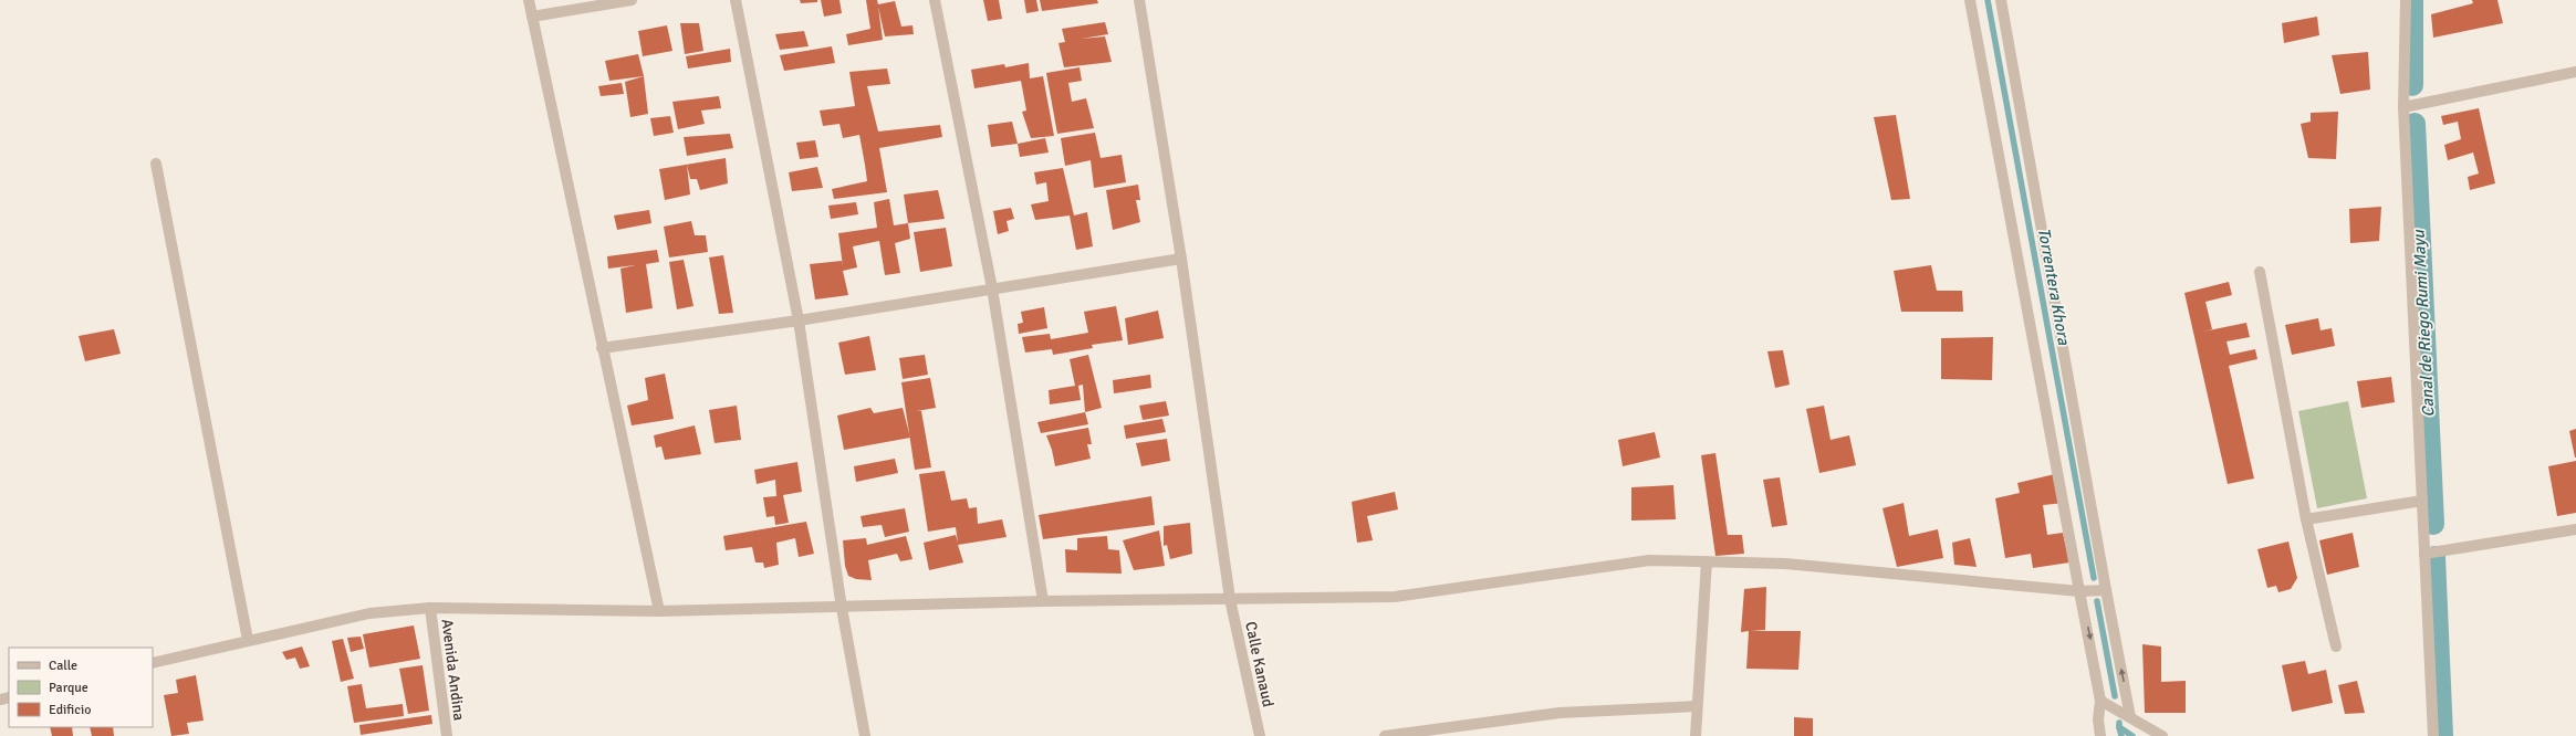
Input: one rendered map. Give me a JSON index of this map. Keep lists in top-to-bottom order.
{
  "streets": {
    "street": ["Calle Kanaud", "Avenida Andina"]
  },
  "water": ["Torrentera Khora", "Canal de Riego Rumi Mayu"],
  "legend": ["Calle", "Parque", "Edificio"]
}
